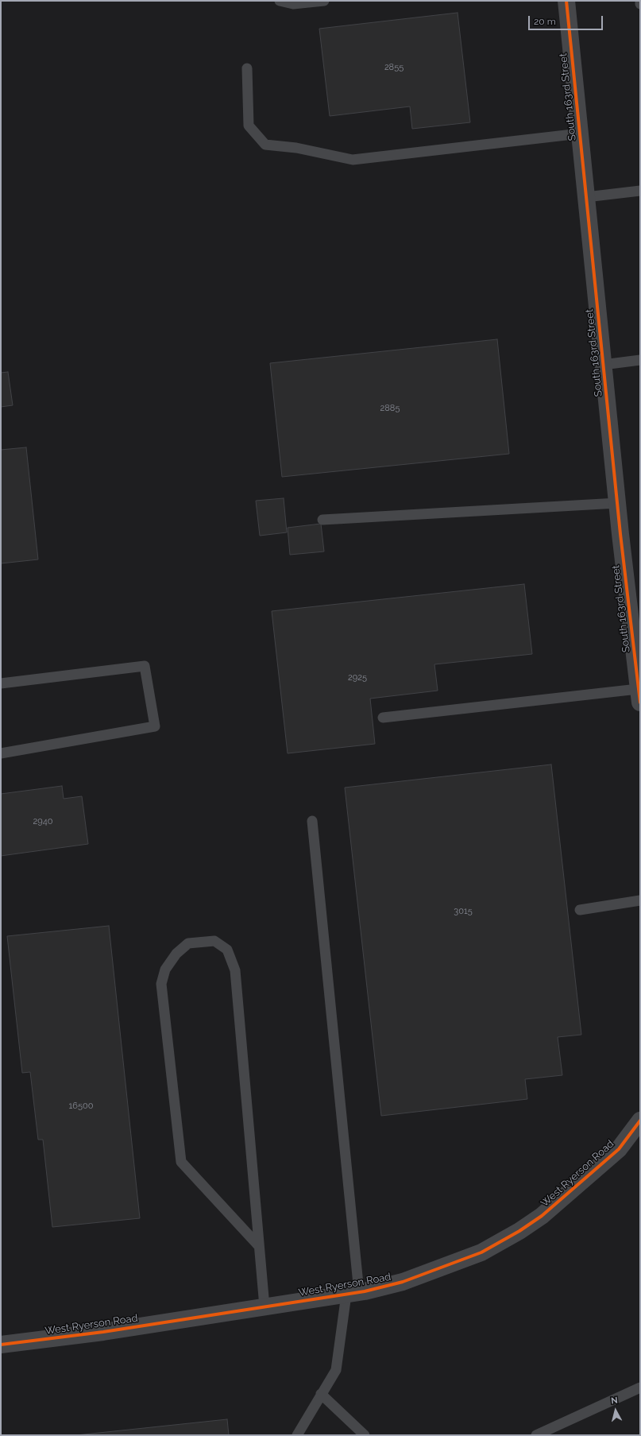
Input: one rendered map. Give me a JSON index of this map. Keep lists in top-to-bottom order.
{
  "streets": {
    "street": ["South 163rd Street", "West Ryerson Road"]
  },
  "house_numbers": [
    "2855",
    "2885",
    "2925",
    "2940",
    "3015",
    "16500"
  ],
  "scale_bar": "20 m",
  "north": "top"
}
